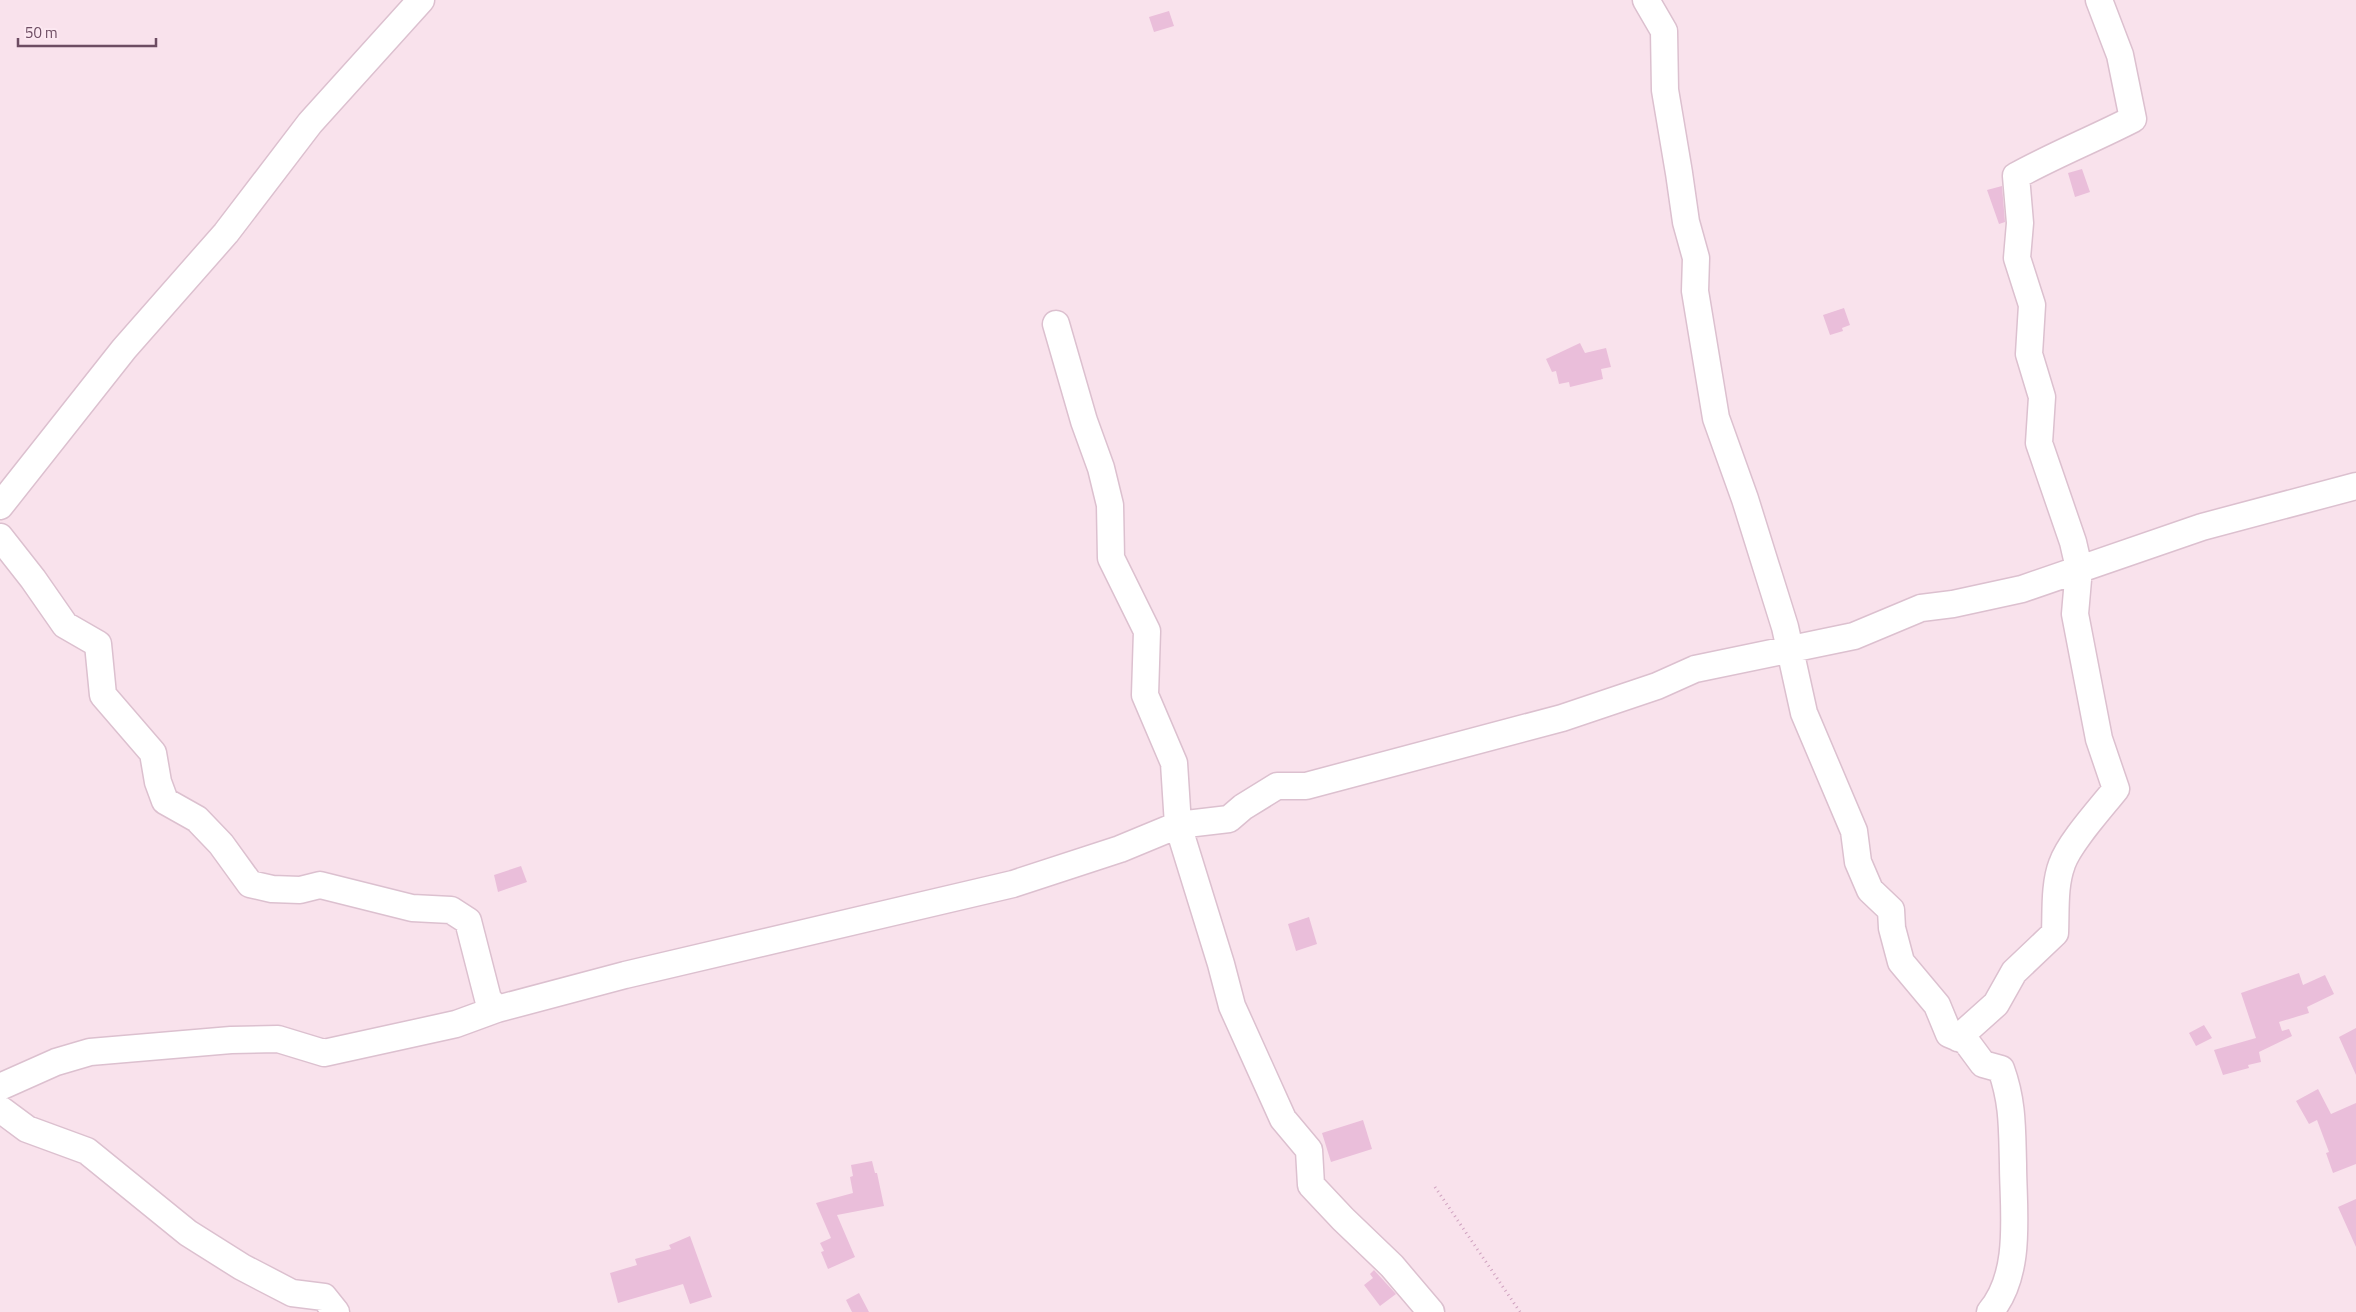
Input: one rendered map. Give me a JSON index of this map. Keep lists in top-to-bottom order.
{
  "scale_bar": "50 m"
}
